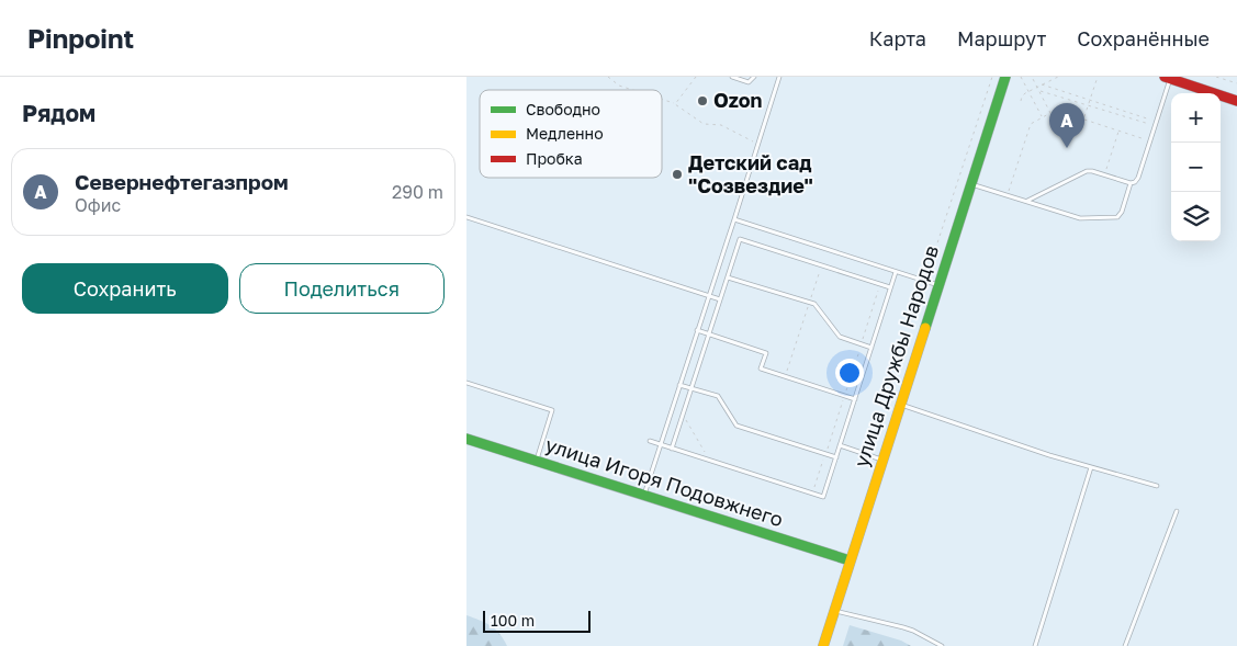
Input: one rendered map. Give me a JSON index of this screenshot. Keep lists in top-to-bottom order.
{
  "streets": {
    "street": ["улица Дружбы Народов", "улица Игоря Подовжнего"]
  },
  "crossings": [
    ["улица Дружбы Народов", "улица Игоря Подовжнего"]
  ],
  "places": ["Ozon", "Детский сад \"Созвездие\""],
  "legend": ["Свободно", "Медленно", "Пробка"],
  "scale_bar": "100 m",
  "page": {
    "header": "Pinpoint",
    "nav": ["Карта", "Маршрут", "Сохранённые"],
    "heading": "Рядом",
    "map_buttons": ["+", "−"],
    "pins": "A",
    "list": [
      {
        "mark": "A",
        "name": "Севернефтегазпром",
        "note": "Офис",
        "value": "290 m"
      }
    ],
    "buttons": ["Сохранить", "Поделиться"],
    "scale": "100 m"
  }
}
